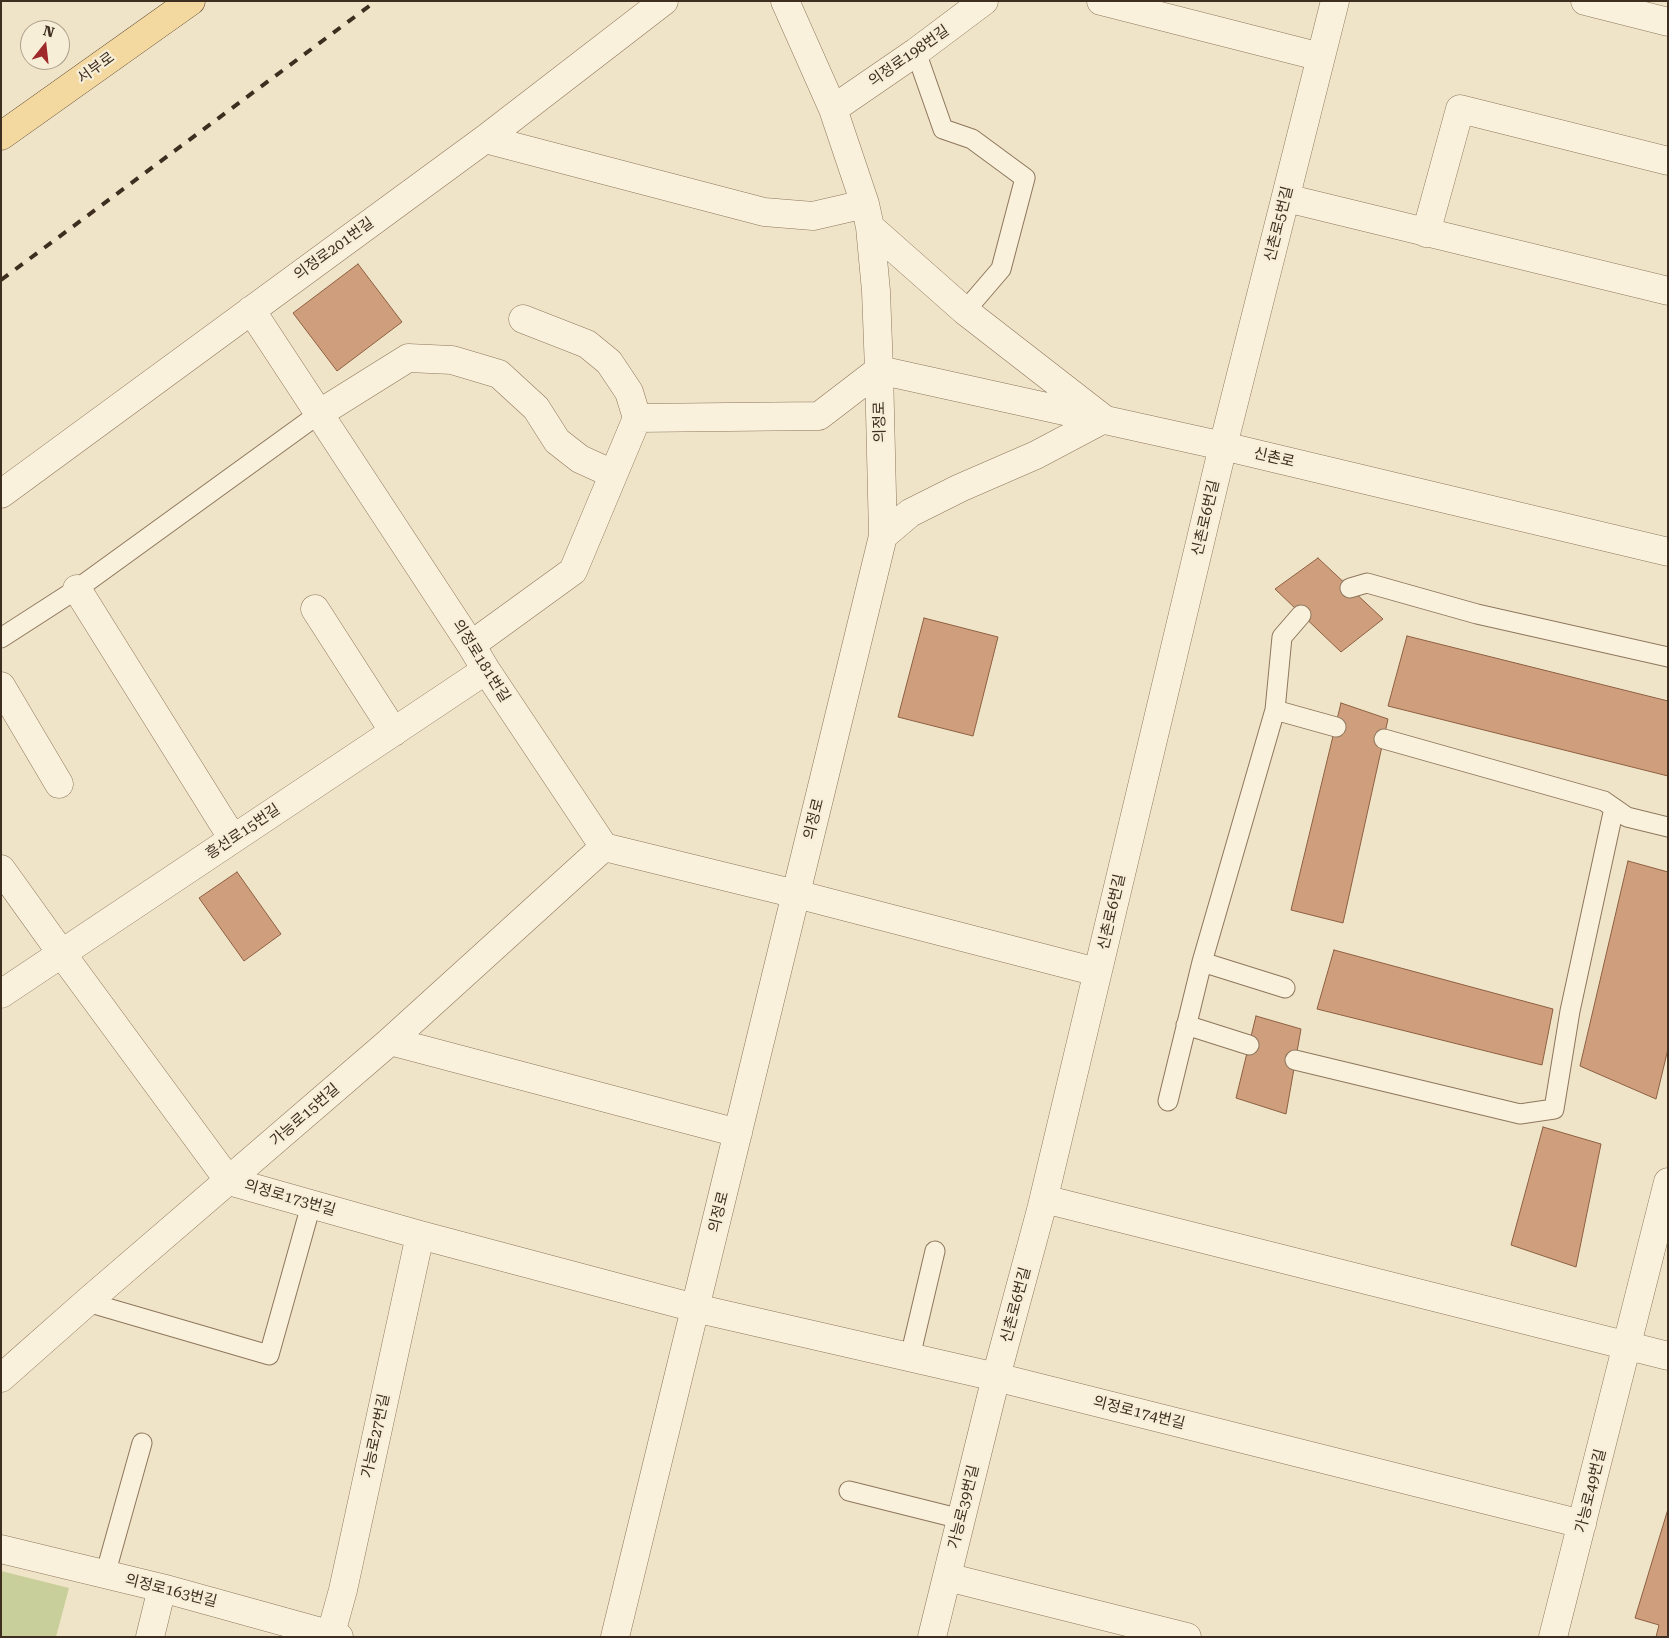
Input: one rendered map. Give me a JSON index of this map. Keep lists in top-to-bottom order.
{
  "streets": {
    "main road": ["서부로"],
    "street": [
      "의정로198번길",
      "신촌로5번길",
      "의정로201번길",
      "의정로",
      "신촌로",
      "신촌로6번길",
      "의정로181번길",
      "흥선로15번길",
      "가능로15번길",
      "의정로173번길",
      "의정로174번길",
      "가능로27번길",
      "가능로49번길",
      "가능로39번길",
      "의정로163번길"
    ]
  },
  "crossings": [
    ["의정로198번길", "의정로"],
    ["신촌로5번길", "신촌로"],
    ["신촌로5번길", "신촌로6번길"],
    ["의정로201번길", "의정로181번길"],
    ["의정로", "신촌로"],
    ["의정로", "의정로173번길"],
    ["의정로", "의정로174번길"],
    ["신촌로", "신촌로6번길"],
    ["신촌로6번길", "의정로174번길"],
    ["신촌로6번길", "가능로39번길"],
    ["의정로181번길", "흥선로15번길"],
    ["의정로181번길", "가능로15번길"],
    ["흥선로15번길", "의정로173번길"],
    ["가능로15번길", "의정로173번길"],
    ["의정로173번길", "의정로174번길"],
    ["의정로173번길", "가능로27번길"],
    ["의정로174번길", "가능로49번길"],
    ["의정로174번길", "가능로39번길"],
    ["가능로27번길", "의정로163번길"]
  ],
  "north": "top"
}
